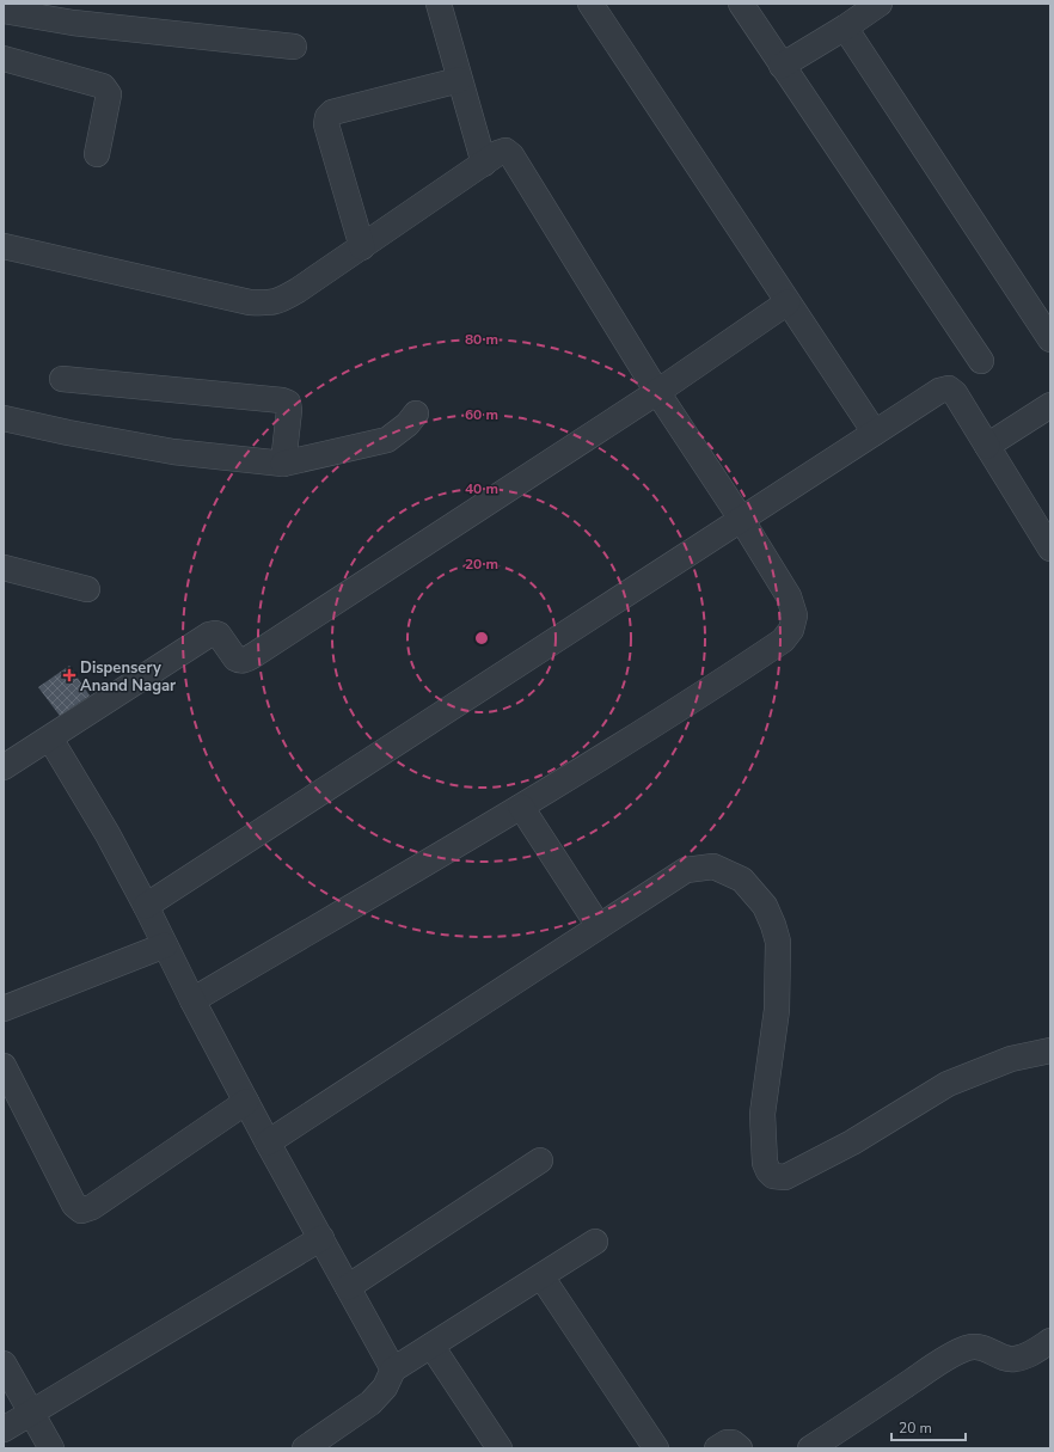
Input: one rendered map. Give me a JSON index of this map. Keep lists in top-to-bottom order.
{
  "places": {
    "health": ["Dispensery Anand Nagar"]
  },
  "scale_bar": "20 m",
  "rings": [
    "80 m",
    "60 m",
    "40 m",
    "20 m"
  ]
}
